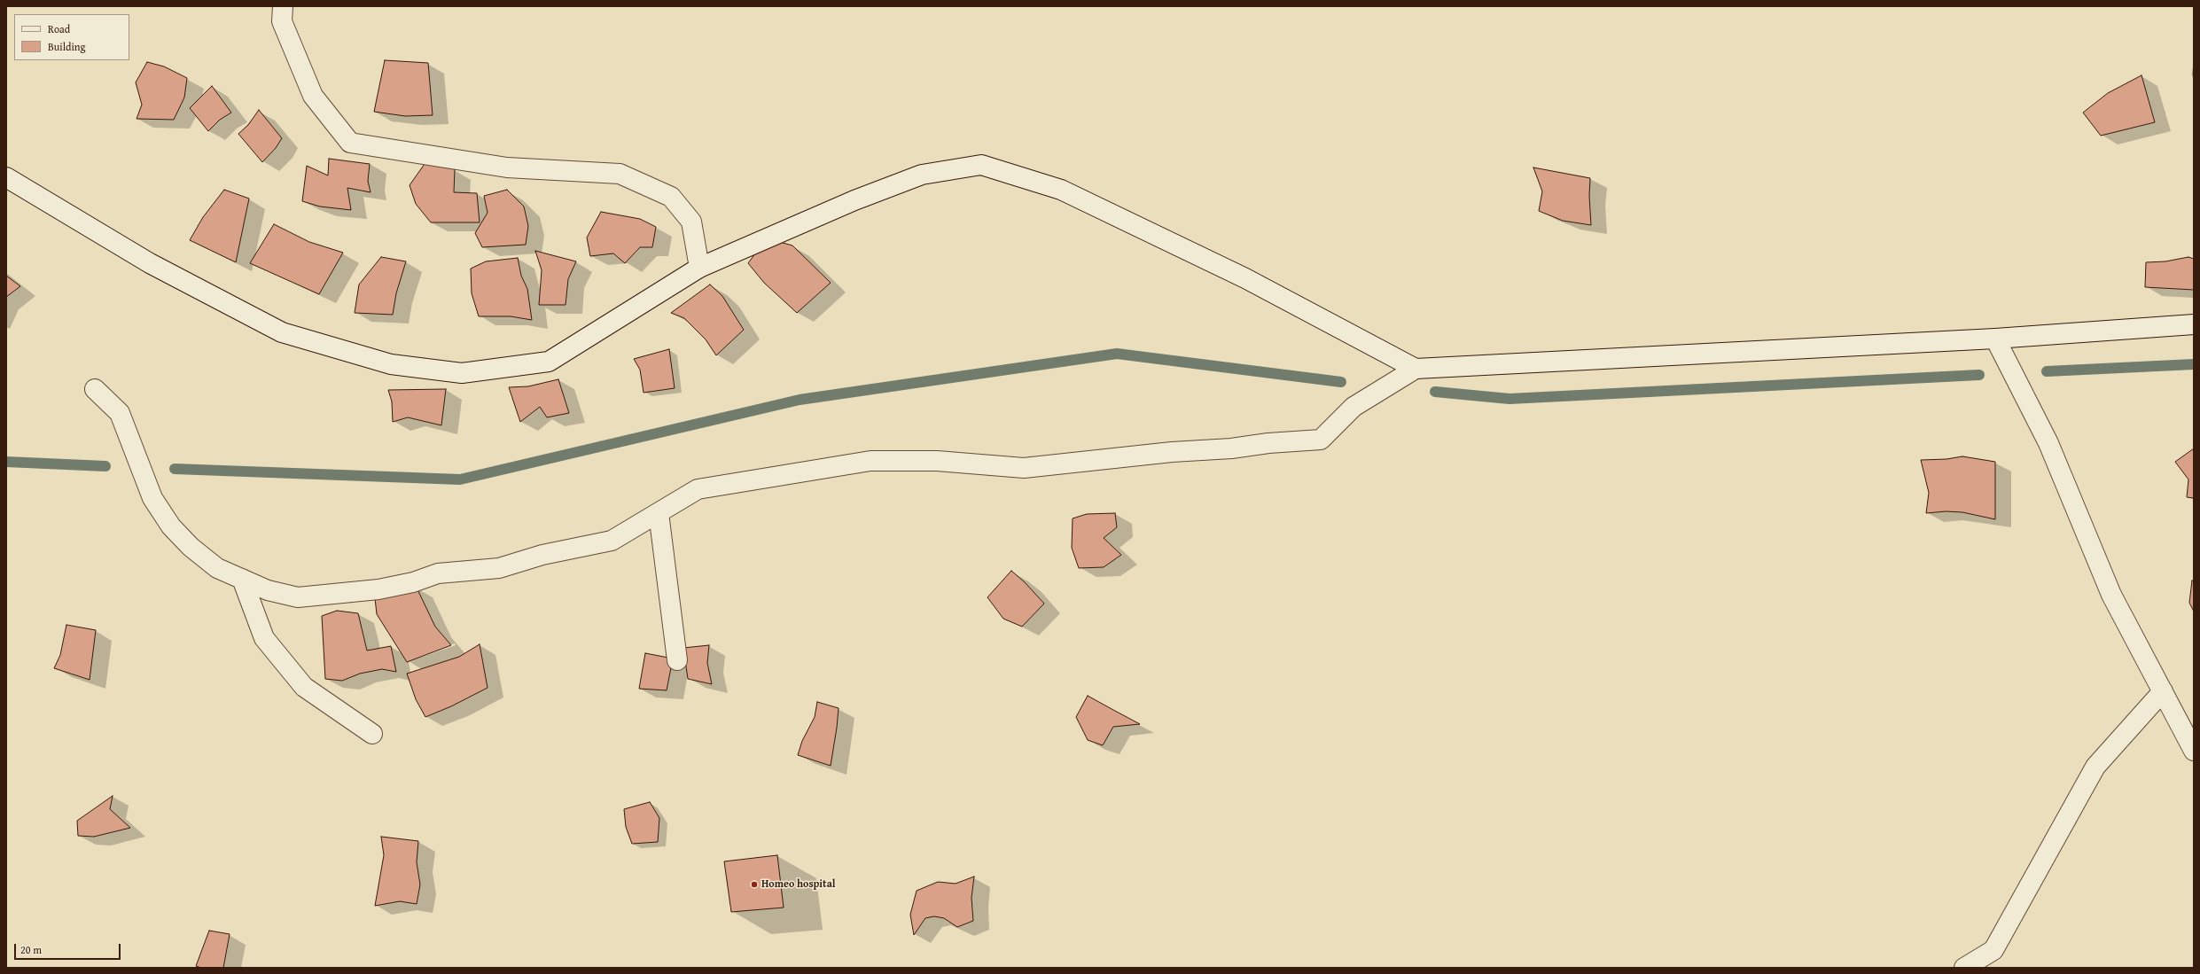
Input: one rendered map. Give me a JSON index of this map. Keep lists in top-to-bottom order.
{
  "places": ["Homeo hospital"],
  "legend": ["Road", "Building"],
  "scale_bar": "20 m"
}
